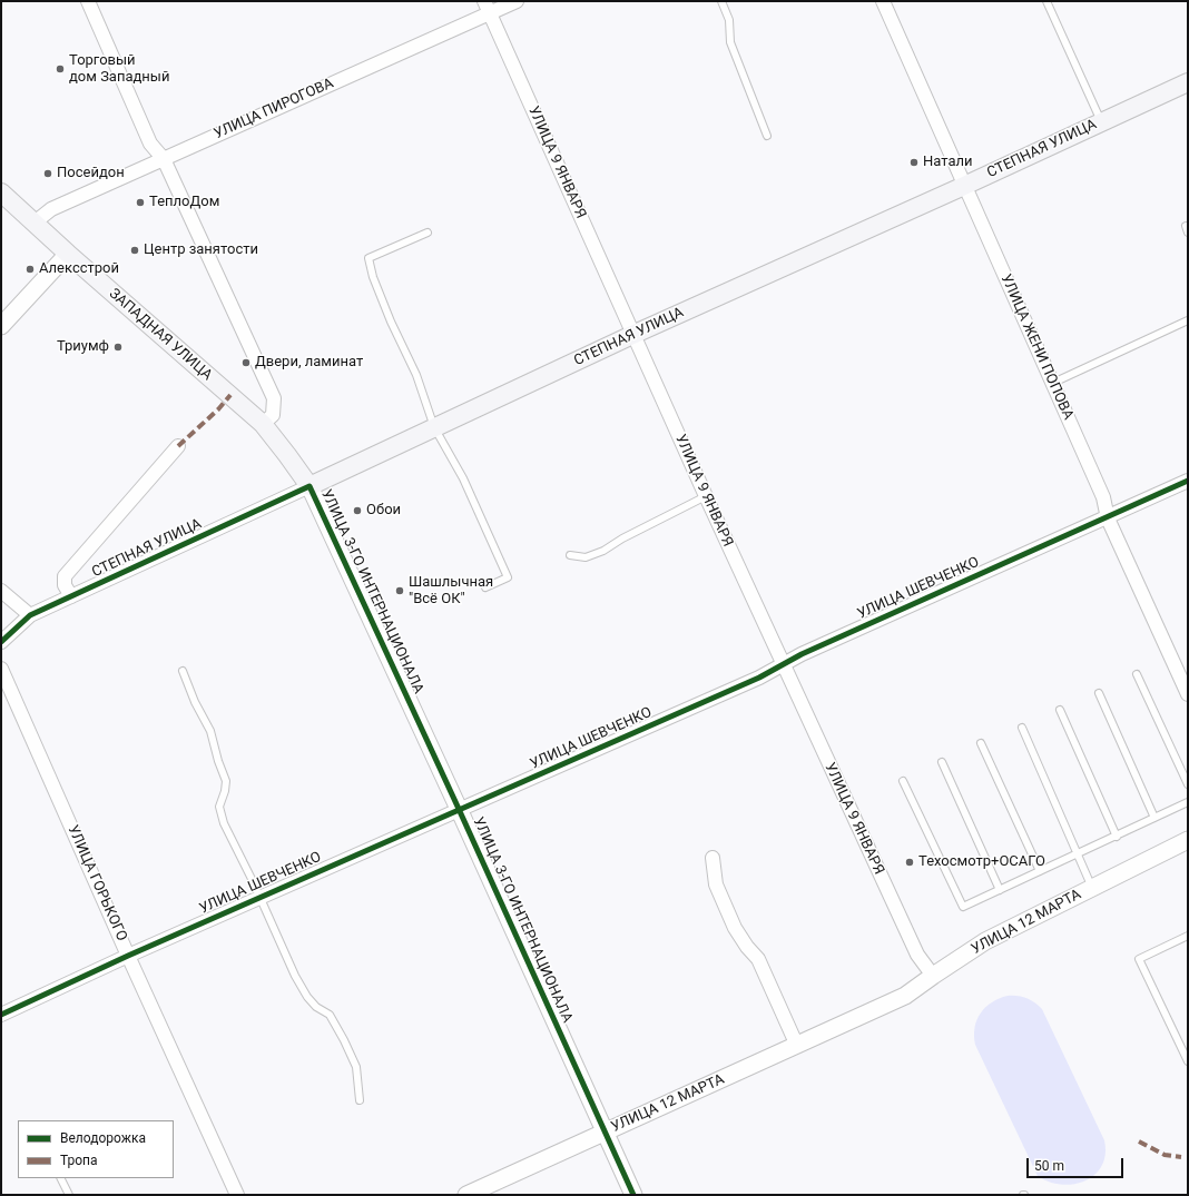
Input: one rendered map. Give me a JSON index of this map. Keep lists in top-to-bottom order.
{
  "streets": {
    "main road": ["СТЕПНАЯ УЛИЦА", "ЗАПАДНАЯ УЛИЦА"],
    "street": [
      "УЛИЦА ПИРОГОВА",
      "УЛИЦА 9 ЯНВАРЯ",
      "УЛИЦА ЖЕНИ ПОПОВА",
      "УЛИЦА ШЕВЧЕНКО",
      "УЛИЦА 3-ГО ИНТЕРНАЦИОНАЛА",
      "УЛИЦА ГОРЬКОГО",
      "УЛИЦА 12 МАРТА"
    ]
  },
  "crossings": [
    ["УЛИЦА ПИРОГОВА", "УЛИЦА 9 ЯНВАРЯ"],
    ["УЛИЦА ПИРОГОВА", "ЗАПАДНАЯ УЛИЦА"],
    ["СТЕПНАЯ УЛИЦА", "УЛИЦА 9 ЯНВАРЯ"],
    ["СТЕПНАЯ УЛИЦА", "ЗАПАДНАЯ УЛИЦА"],
    ["СТЕПНАЯ УЛИЦА", "УЛИЦА ЖЕНИ ПОПОВА"],
    ["СТЕПНАЯ УЛИЦА", "УЛИЦА 3-ГО ИНТЕРНАЦИОНАЛА"],
    ["УЛИЦА 9 ЯНВАРЯ", "УЛИЦА ШЕВЧЕНКО"],
    ["УЛИЦА 9 ЯНВАРЯ", "УЛИЦА 12 МАРТА"],
    ["ЗАПАДНАЯ УЛИЦА", "УЛИЦА 3-ГО ИНТЕРНАЦИОНАЛА"],
    ["УЛИЦА ЖЕНИ ПОПОВА", "УЛИЦА ШЕВЧЕНКО"],
    ["УЛИЦА ШЕВЧЕНКО", "УЛИЦА 3-ГО ИНТЕРНАЦИОНАЛА"],
    ["УЛИЦА ШЕВЧЕНКО", "УЛИЦА ГОРЬКОГО"],
    ["УЛИЦА 3-ГО ИНТЕРНАЦИОНАЛА", "УЛИЦА 12 МАРТА"]
  ],
  "places": [
    "Торговый дом Западный",
    "Натали",
    "Посейдон",
    "ТеплоДом",
    "Центр занятости",
    "Алексстрой",
    "Триумф",
    "Двери, ламинат",
    "Обои",
    "Шашлычная \"Всё ОК\"",
    "Техосмотр+ОСАГО"
  ],
  "legend": ["Велодорожка", "Тропа"],
  "scale_bar": "50 m"
}
